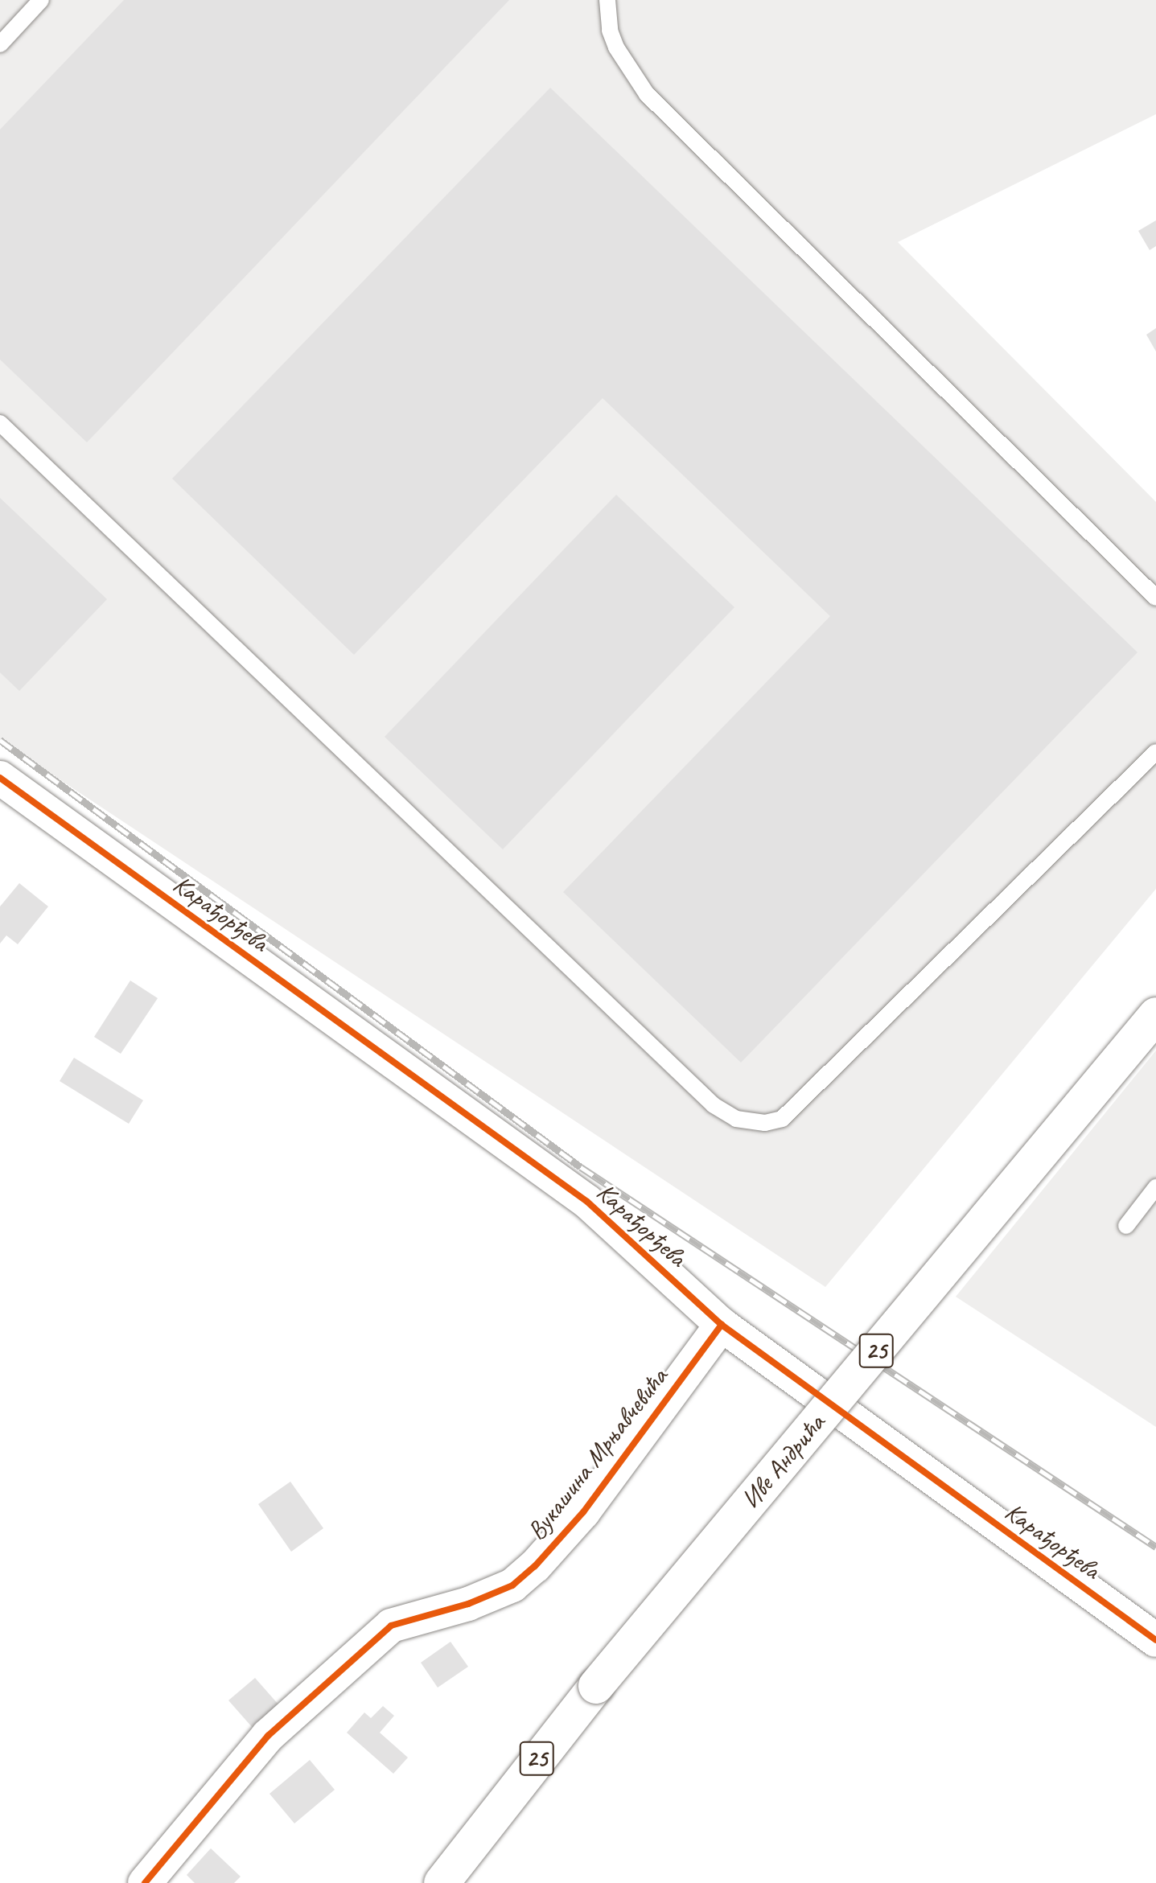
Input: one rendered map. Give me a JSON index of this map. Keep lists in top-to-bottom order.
{
  "streets": {
    "main road": ["25", "Иве Андрића"],
    "street": ["Карађорђева", "Вукашина Мрњавчевића"]
  },
  "crossings": [
    ["Карађорђева", "Вукашина Мрњавчевића"]
  ]
}
